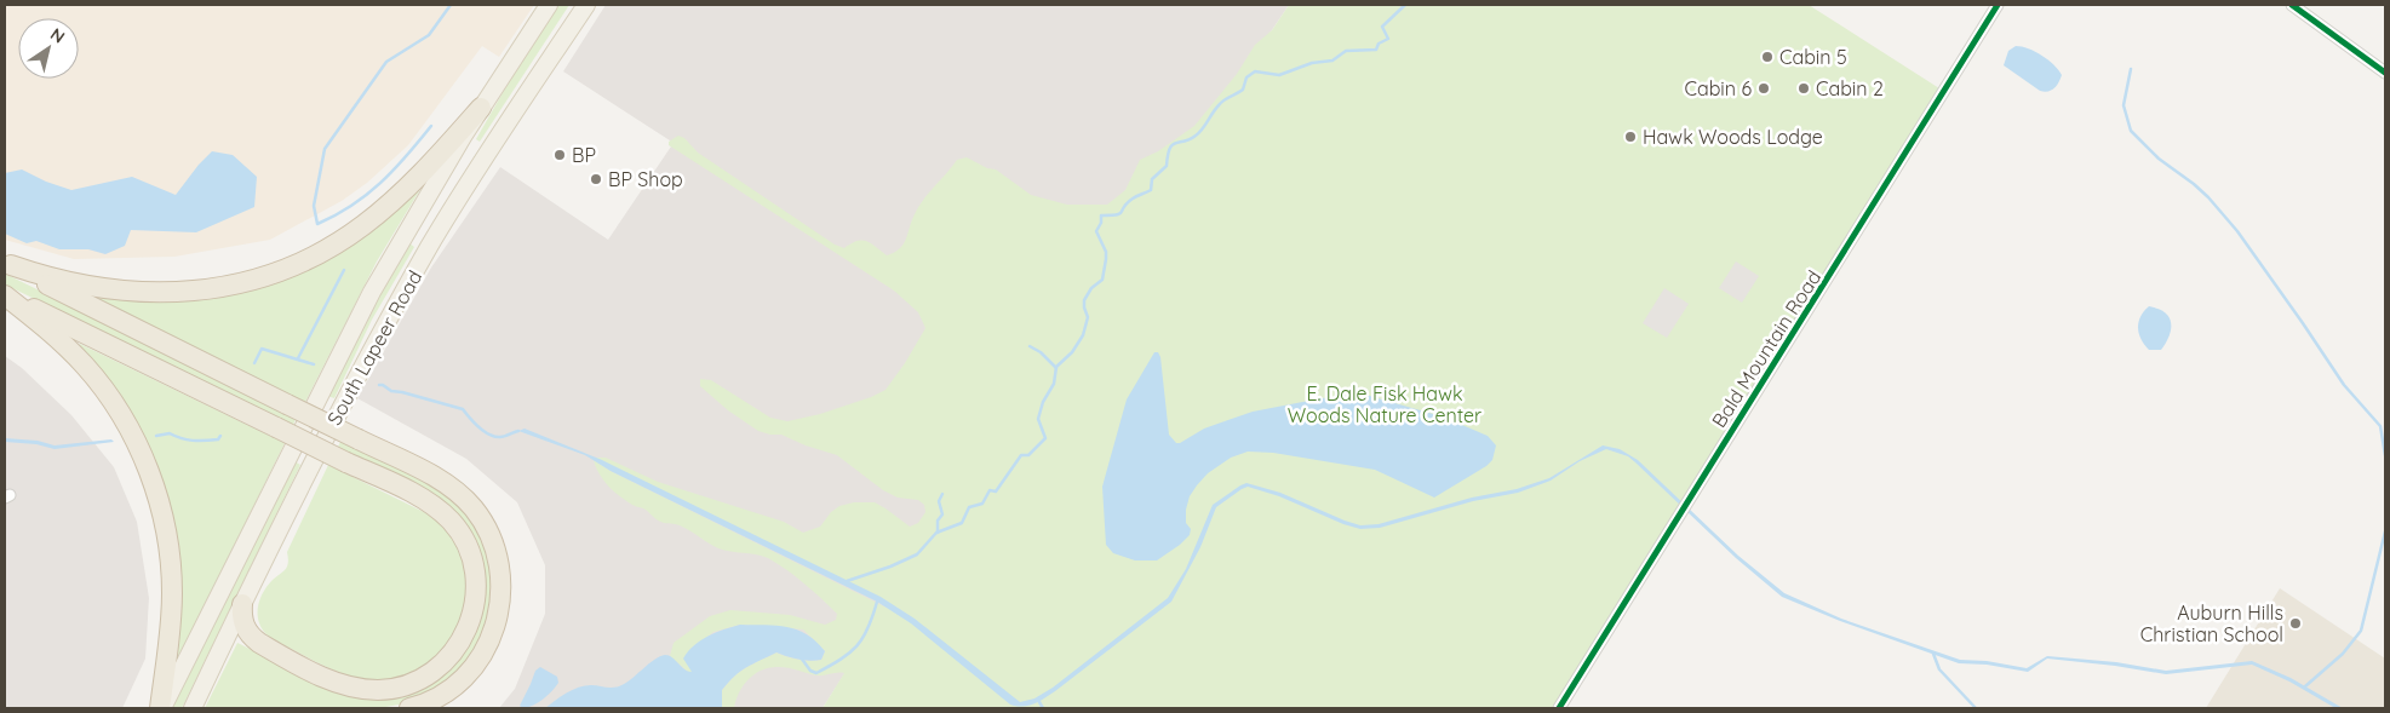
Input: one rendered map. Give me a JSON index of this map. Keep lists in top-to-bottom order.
{
  "streets": {
    "main road": ["South Lapeer Road"],
    "street": ["Bald Mountain Road"]
  },
  "parks": ["E. Dale Fisk Hawk Woods Nature Center"],
  "places": [
    "Cabin 5",
    "Cabin 6",
    "Cabin 2",
    "Hawk Woods Lodge",
    "BP",
    "BP Shop",
    "Auburn Hills Christian School"
  ],
  "north": "top right"
}
